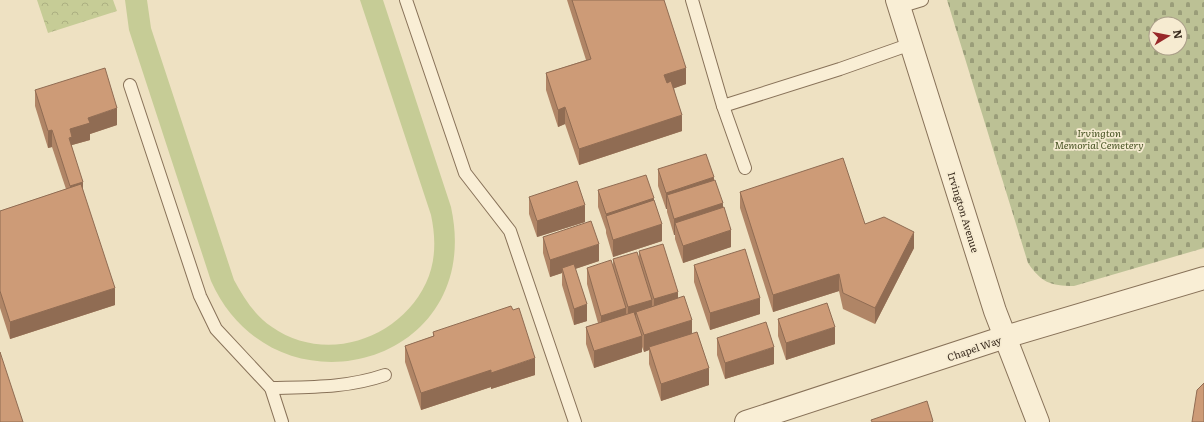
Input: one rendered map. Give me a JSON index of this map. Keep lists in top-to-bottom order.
{
  "streets": {
    "street": ["Irvington Avenue", "Chapel Way"]
  },
  "crossings": [
    ["Irvington Avenue", "Chapel Way"]
  ],
  "parks": ["Irvington Memorial Cemetery"],
  "north": "right"
}
